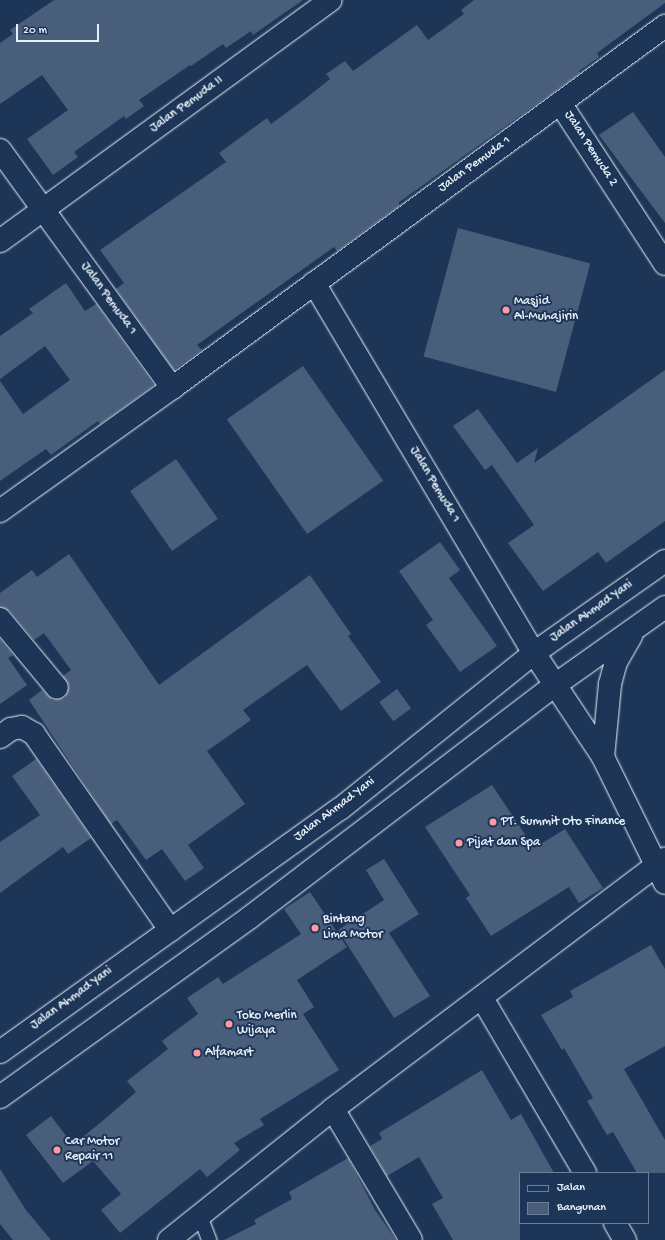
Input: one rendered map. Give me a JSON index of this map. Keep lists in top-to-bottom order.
{
  "streets": {
    "street": [
      "Jalan Pemuda II",
      "Jalan Pemuda 2",
      "Jalan Pemuda 1",
      "Jalan Ahmad Yani"
    ]
  },
  "crossings": [
    ["Jalan Pemuda II", "Jalan Pemuda 1"],
    ["Jalan Pemuda 2", "Jalan Pemuda 1"],
    ["Jalan Pemuda 1", "Jalan Ahmad Yani"]
  ],
  "places": [
    "Masjid Al-Muhajirin",
    "PT. Summit Oto Finance",
    "Pijat dan Spa",
    "Bintang Lima Motor",
    "Toko Merlin Wijaya",
    "Alfamart",
    "Car Motor Repair 11"
  ],
  "legend": ["Jalan", "Bangunan"],
  "scale_bar": "20 m"
}
